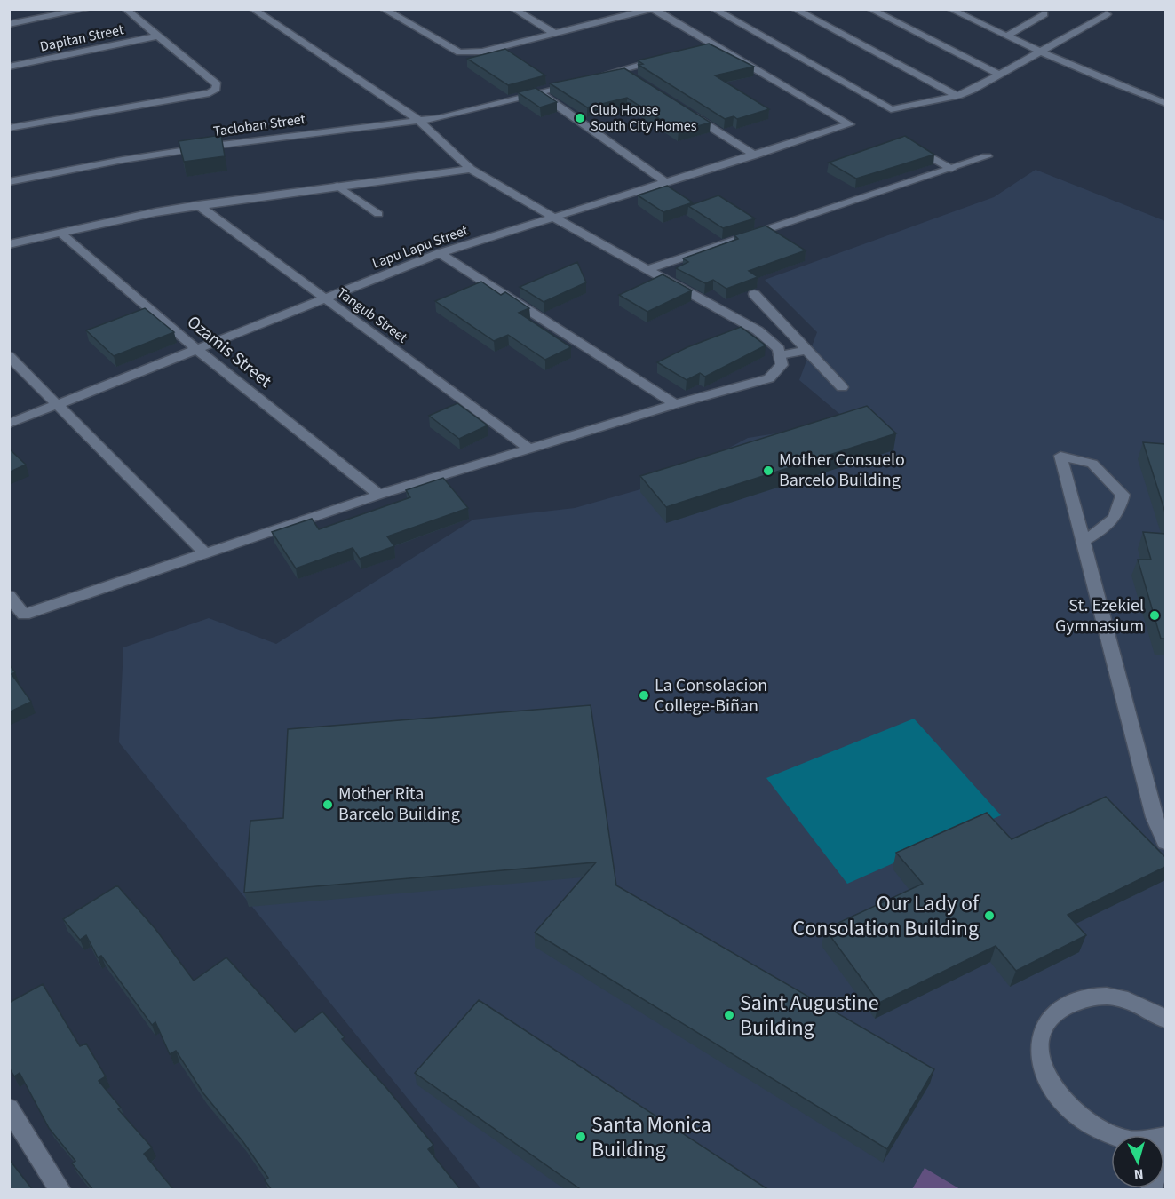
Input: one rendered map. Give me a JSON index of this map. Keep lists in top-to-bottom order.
{
  "streets": {
    "street": [
      "Dapitan Street",
      "Tacloban Street",
      "Lapu Lapu Street",
      "Tangub Street",
      "Ozamis Street"
    ]
  },
  "crossings": [
    ["Lapu Lapu Street", "Tangub Street"],
    ["Lapu Lapu Street", "Ozamis Street"]
  ],
  "places": [
    "Club House South City Homes",
    "Mother Consuelo Barcelo Building",
    "St. Ezekiel Gymnasium",
    "La Consolacion College-Biñan",
    "Mother Rita Barcelo Building",
    "Our Lady of Consolation Building",
    "Saint Augustine Building",
    "Santa Monica Building"
  ],
  "north": "bottom"
}
